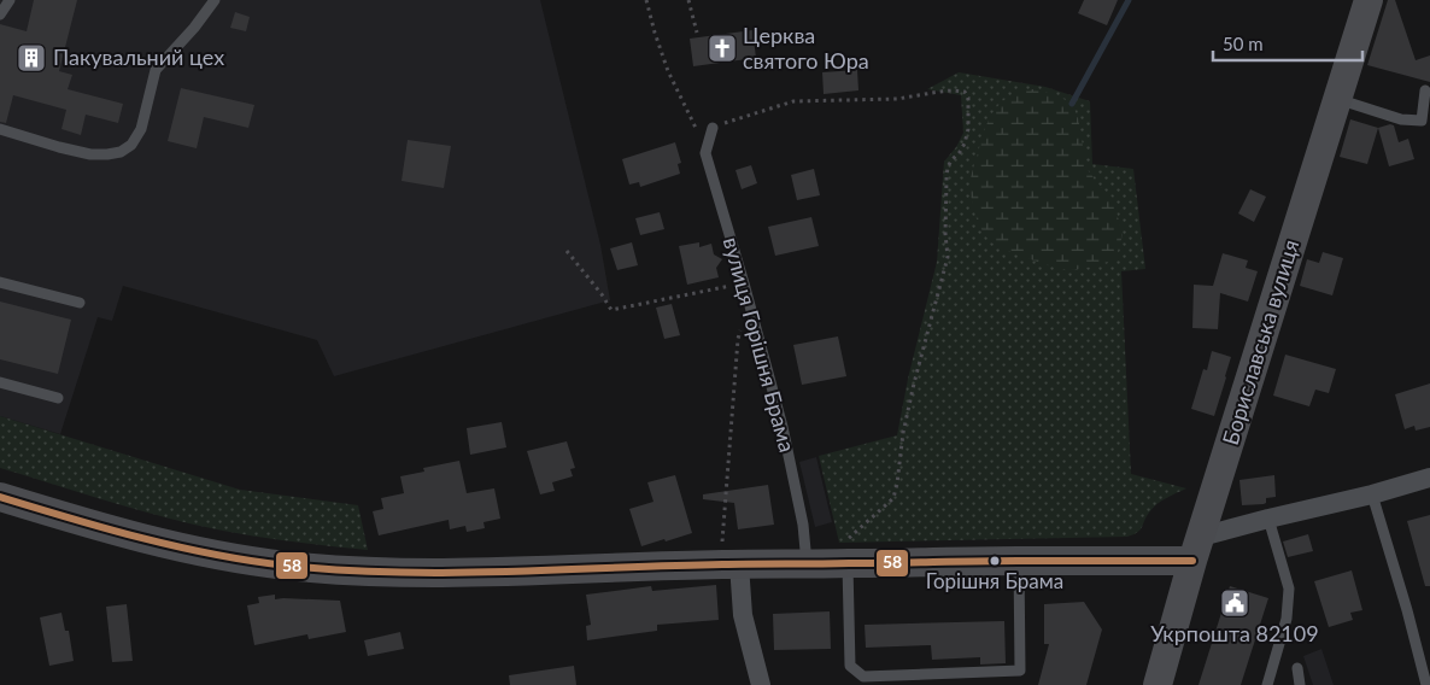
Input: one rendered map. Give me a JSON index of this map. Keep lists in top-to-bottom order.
{
  "streets": {
    "street": ["Бориславська вулиця"],
    "lane": ["вулиця Горішня Брама"]
  },
  "places": {
    "church": ["Церква святого Юра"],
    "building": ["Пакувальний цех"],
    "other": ["Горішня Брама"],
    "public building": ["Укрпошта 82109"]
  },
  "lines": ["transit line 58"],
  "scale_bar": "50 m"
}
